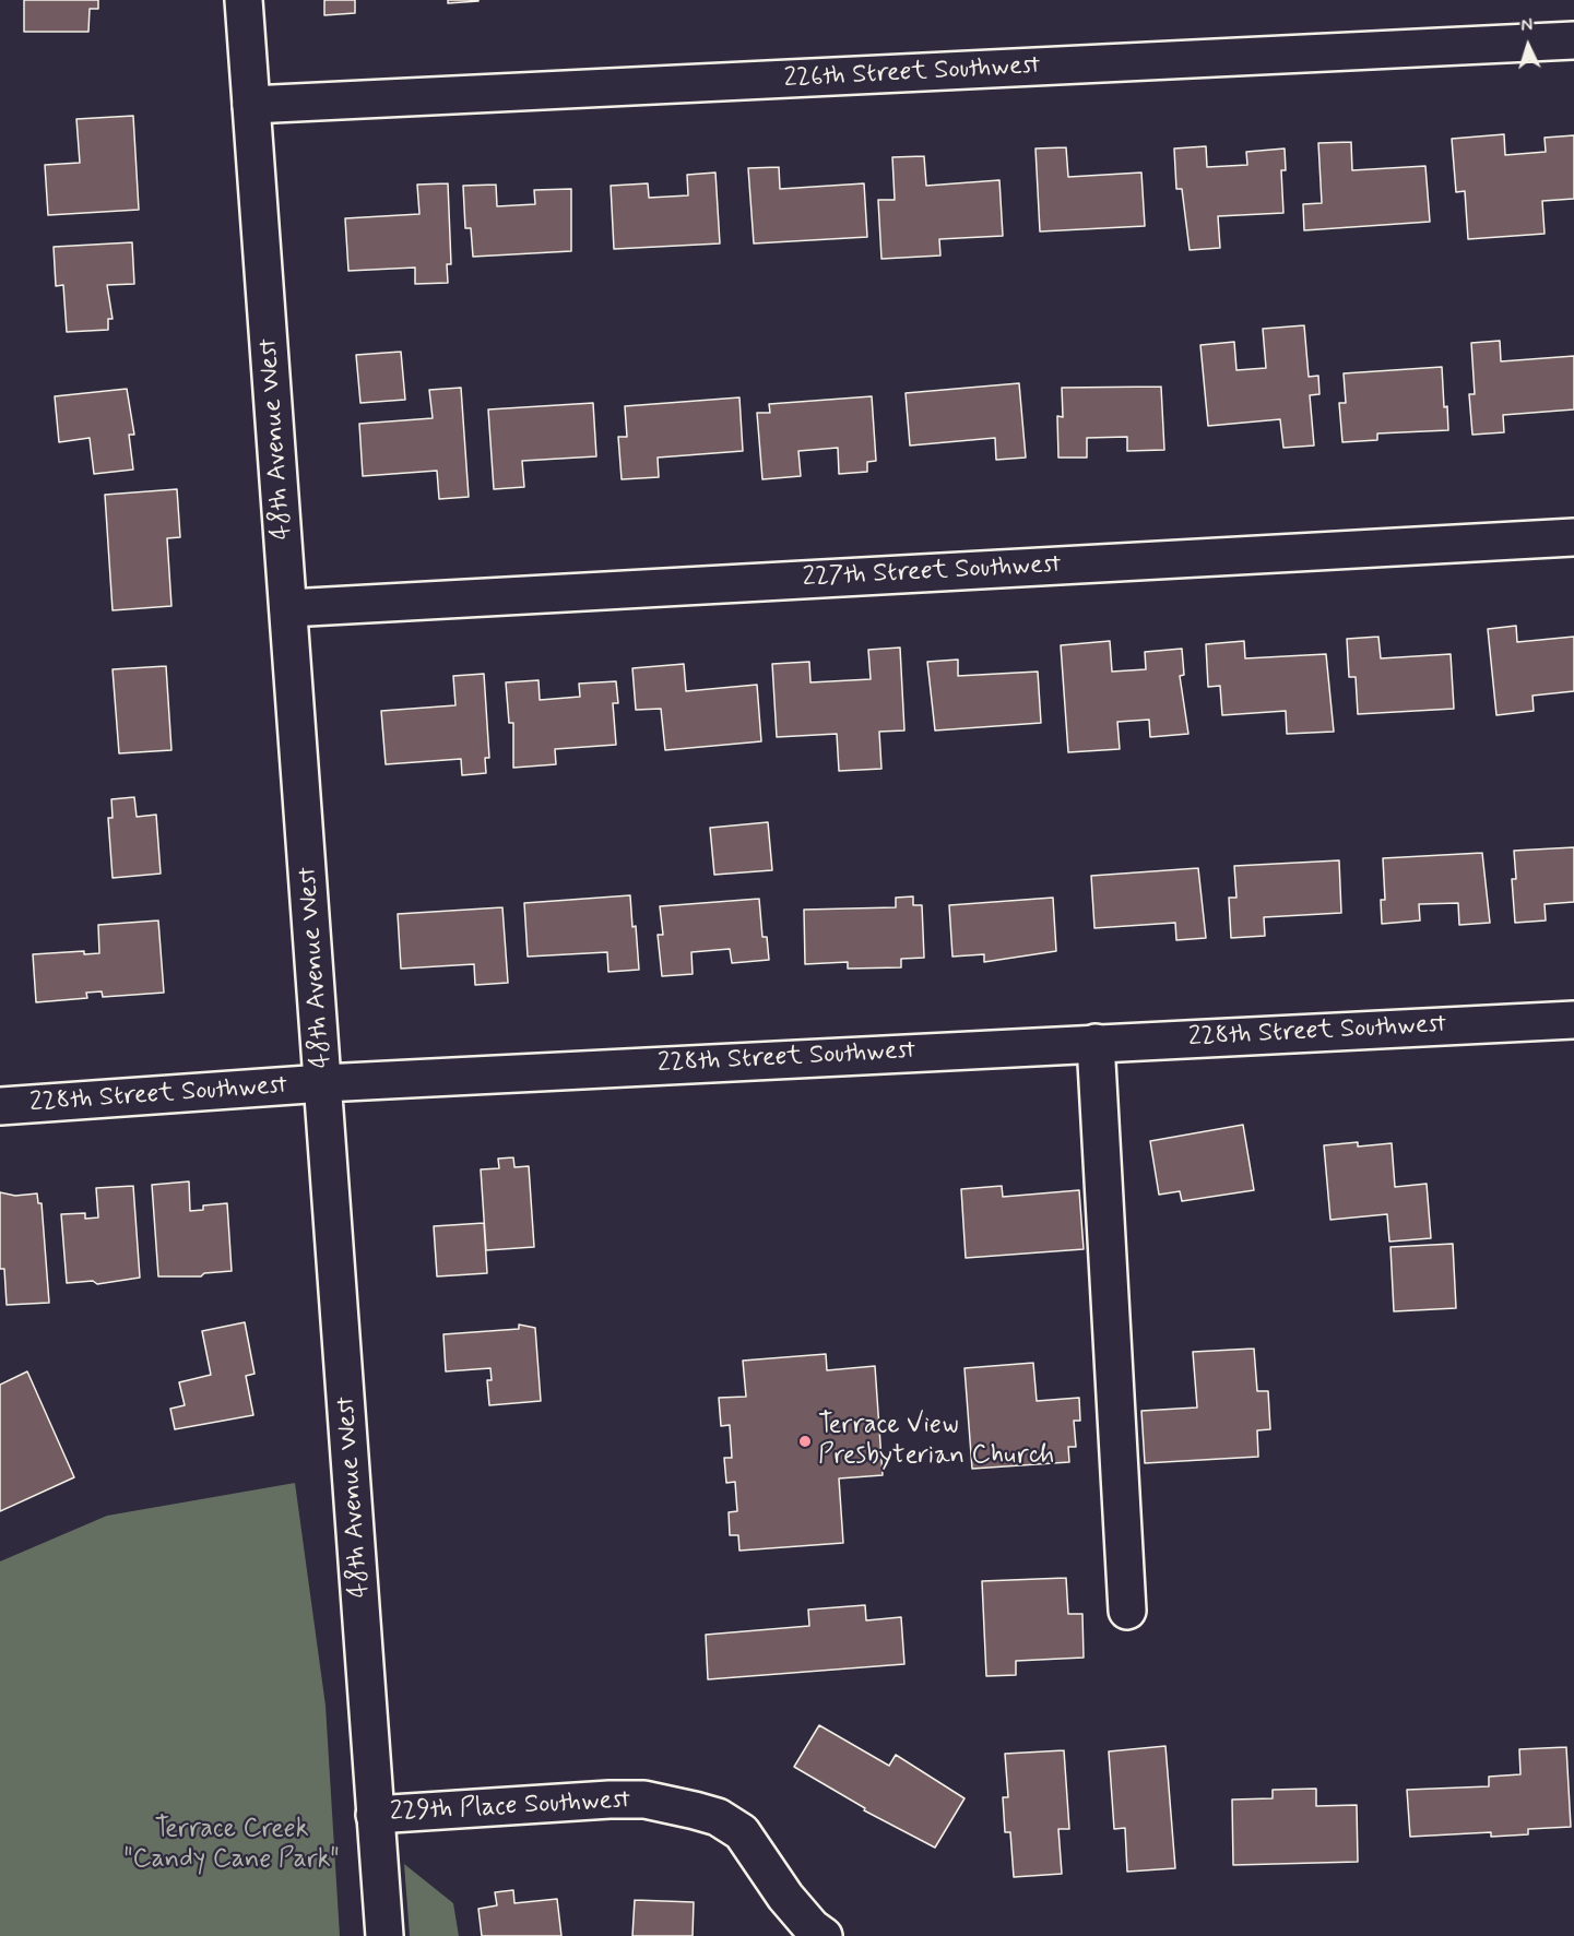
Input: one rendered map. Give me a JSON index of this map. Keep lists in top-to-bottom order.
{
  "streets": {
    "street": [
      "226th Street Southwest",
      "48th Avenue West",
      "227th Street Southwest",
      "228th Street Southwest",
      "229th Place Southwest"
    ]
  },
  "crossings": [
    ["226th Street Southwest", "48th Avenue West"],
    ["48th Avenue West", "227th Street Southwest"],
    ["48th Avenue West", "228th Street Southwest"],
    ["48th Avenue West", "229th Place Southwest"]
  ],
  "parks": ["Terrace Creek \"Candy Cane Park\""],
  "places": ["Terrace View Presbyterian Church"],
  "north": "top"
}
